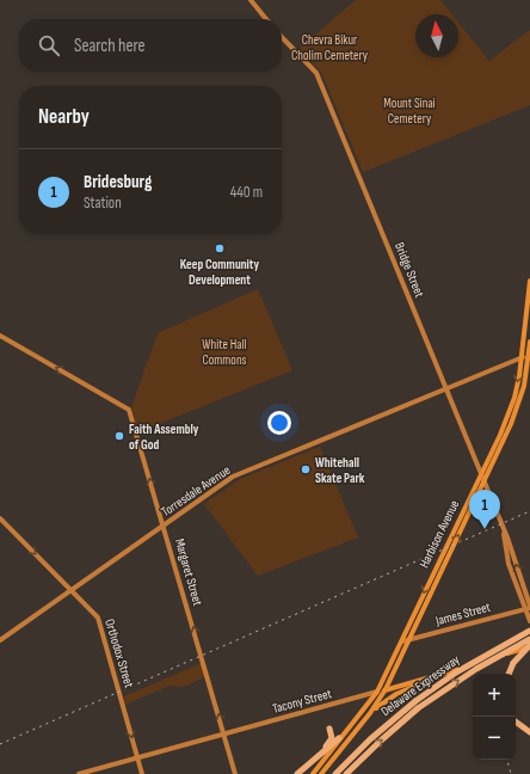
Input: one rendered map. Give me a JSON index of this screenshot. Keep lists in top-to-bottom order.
{
  "streets": {
    "highway": ["Delaware Expressway"],
    "main road": [
      "Bridge Street",
      "Torresdale Avenue",
      "Harbison Avenue",
      "Margaret Street",
      "James Street",
      "Orthodox Street",
      "Tacony Street"
    ]
  },
  "crossings": [
    ["Bridge Street", "Torresdale Avenue"],
    ["Bridge Street", "Harbison Avenue"],
    ["Bridge Street", "James Street"],
    ["Torresdale Avenue", "Harbison Avenue"],
    ["Torresdale Avenue", "Margaret Street"],
    ["Torresdale Avenue", "Orthodox Street"],
    ["Harbison Avenue", "James Street"],
    ["Harbison Avenue", "Tacony Street"],
    ["Margaret Street", "Tacony Street"],
    ["Orthodox Street", "Tacony Street"]
  ],
  "one_way": ["Margaret Street", "Orthodox Street"],
  "parks": ["Chevra Bikur Cholim Cemetery", "Mount Sinai Cemetery", "White Hall Commons"],
  "places": ["Keep Community Development", "Faith Assembly of God", "Whitehall Skate Park"],
  "north": "top",
  "page": {
    "search": "Search here",
    "heading": "Nearby",
    "list": [
      {
        "mark": "1",
        "name": "Bridesburg",
        "note": "Station",
        "value": "440 m"
      }
    ],
    "pins": "1",
    "map_buttons": ["+", "−"]
  }
}
